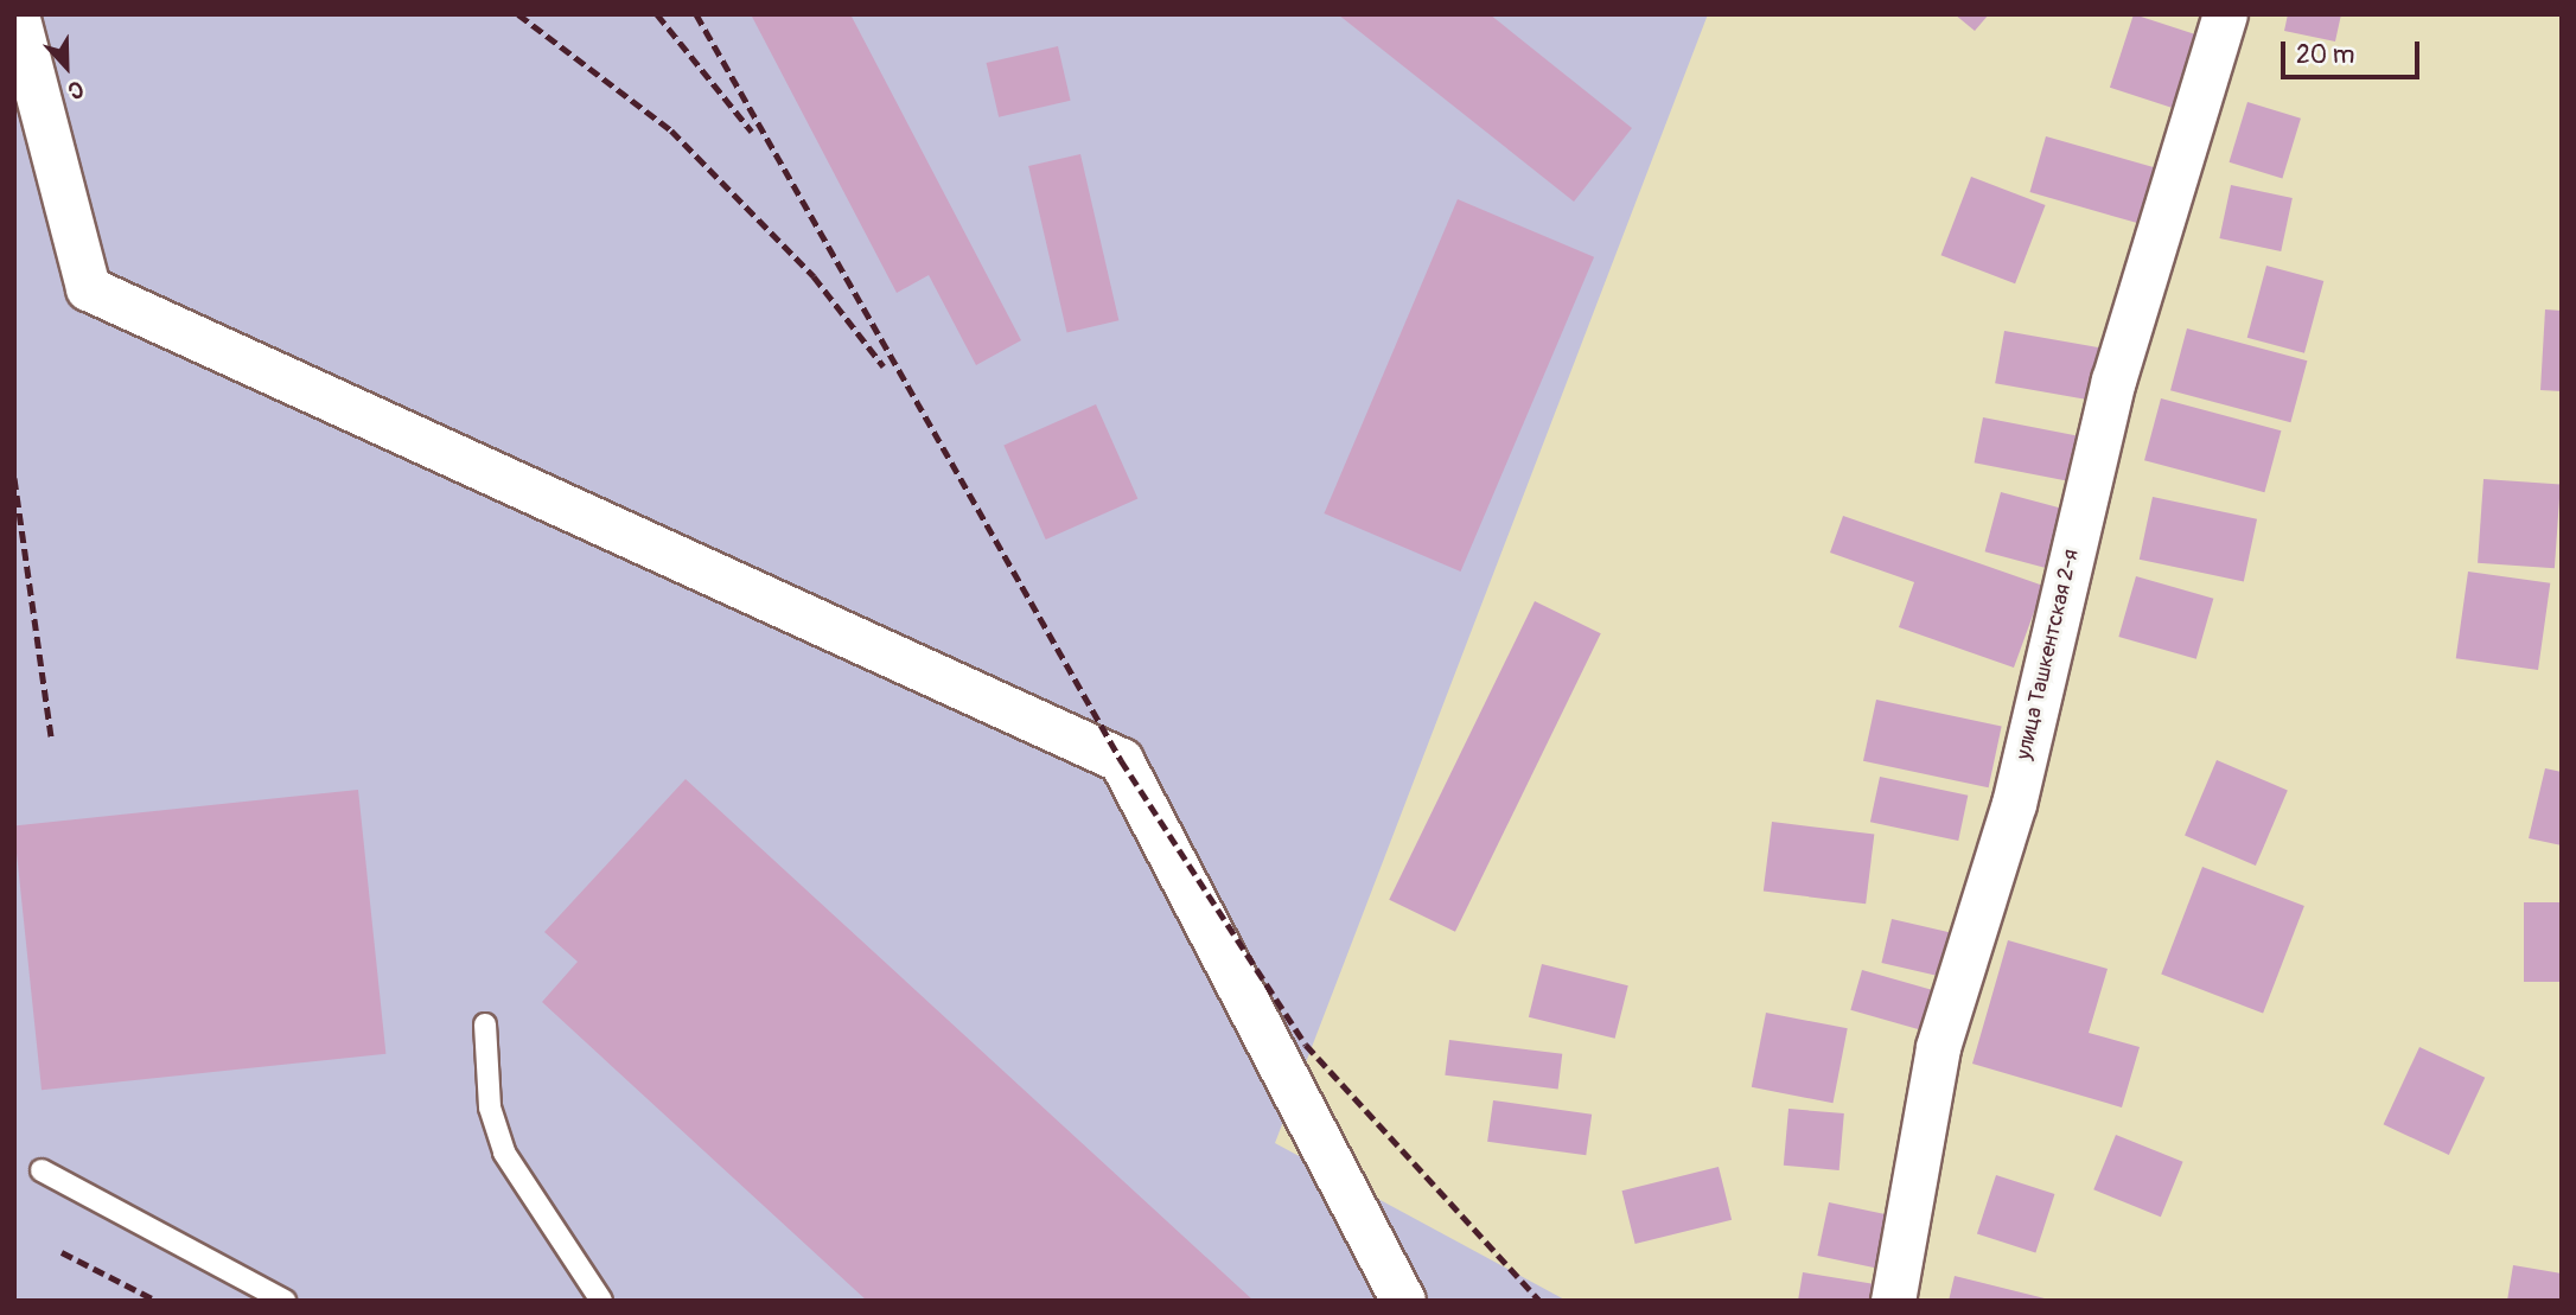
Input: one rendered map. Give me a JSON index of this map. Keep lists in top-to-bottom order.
{
  "streets": {
    "street": ["улица Ташкентская 2-я"]
  },
  "scale_bar": "20 m",
  "north": "bottom"
}
